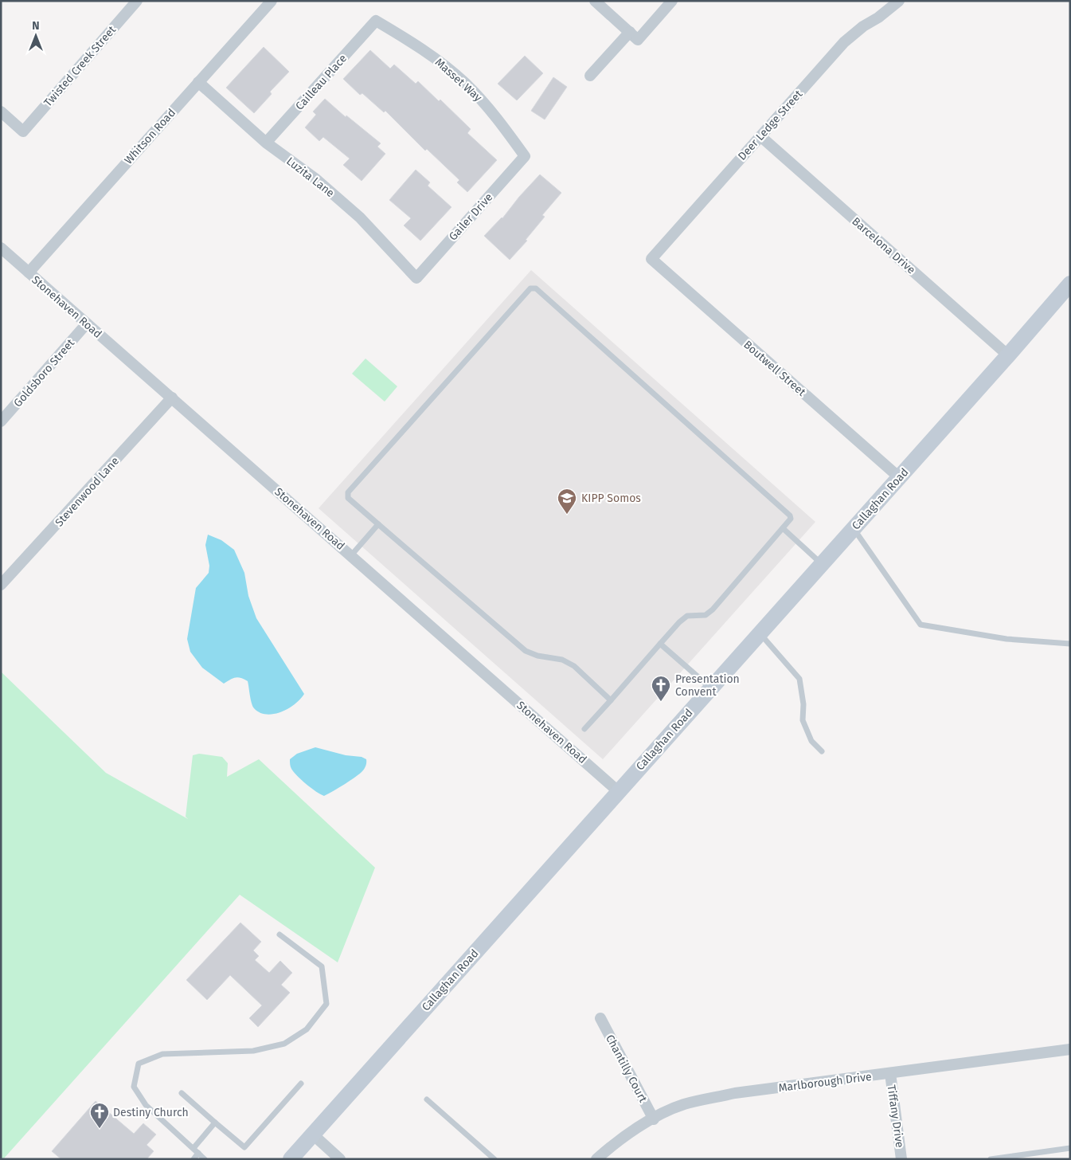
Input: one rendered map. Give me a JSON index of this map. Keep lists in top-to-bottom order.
{
  "streets": {
    "main road": ["Callaghan Road"],
    "street": [
      "Twisted Creek Street",
      "Masset Way",
      "Cailleau Place",
      "Deer Ledge Street",
      "Whitson Road",
      "Luzita Lane",
      "Gailer Drive",
      "Barcelona Drive",
      "Stonehaven Road",
      "Boutwell Street",
      "Goldsboro Street",
      "Stevenwood Lane",
      "Chantilly Court",
      "Marlborough Drive",
      "Tiffany Drive"
    ]
  },
  "crossings": [
    ["Masset Way", "Cailleau Place"],
    ["Masset Way", "Gailer Drive"],
    ["Cailleau Place", "Luzita Lane"],
    ["Deer Ledge Street", "Barcelona Drive"],
    ["Deer Ledge Street", "Boutwell Street"],
    ["Whitson Road", "Luzita Lane"],
    ["Whitson Road", "Stonehaven Road"],
    ["Luzita Lane", "Gailer Drive"],
    ["Barcelona Drive", "Callaghan Road"],
    ["Stonehaven Road", "Goldsboro Street"],
    ["Stonehaven Road", "Stevenwood Lane"],
    ["Stonehaven Road", "Callaghan Road"],
    ["Boutwell Street", "Callaghan Road"],
    ["Chantilly Court", "Marlborough Drive"],
    ["Marlborough Drive", "Tiffany Drive"]
  ],
  "places": {
    "school or university": ["KIPP Somos"],
    "church": ["Presentation Convent", "Destiny Church"]
  },
  "north": "top"
}
